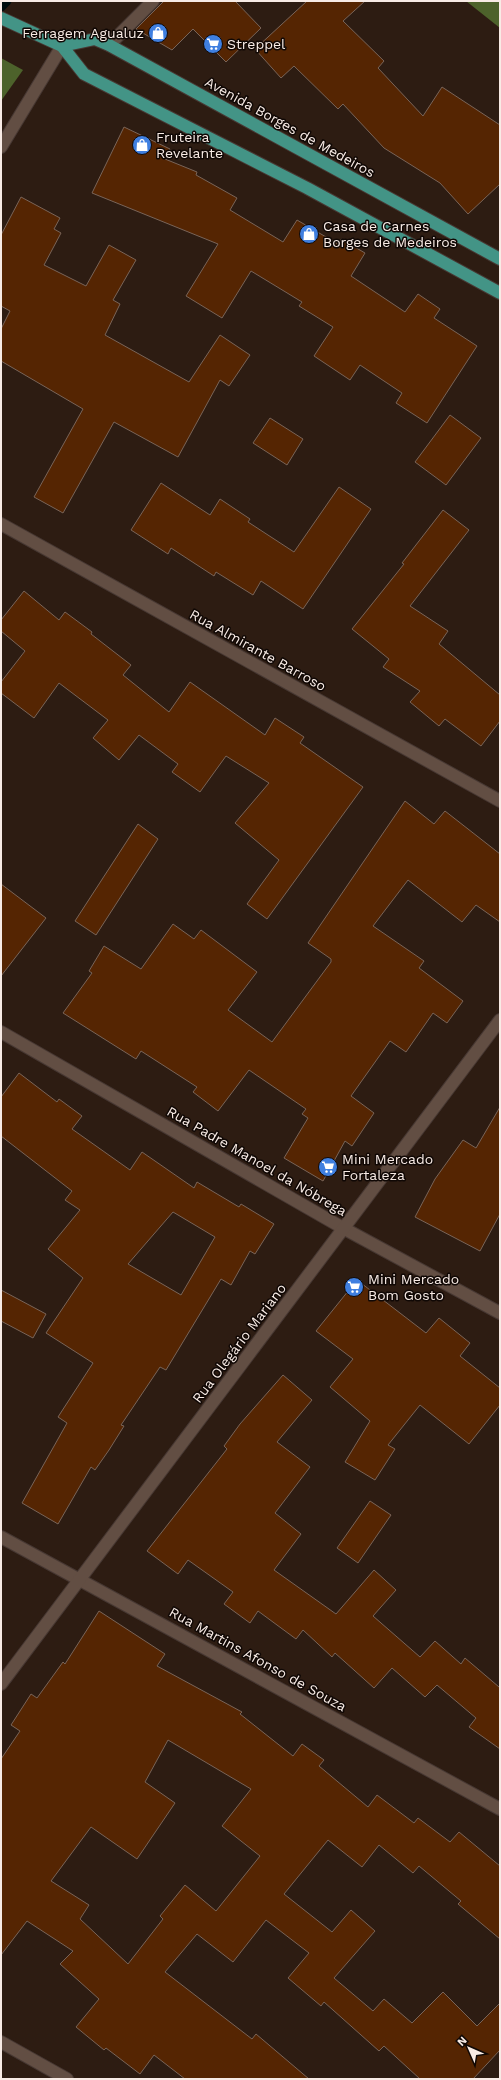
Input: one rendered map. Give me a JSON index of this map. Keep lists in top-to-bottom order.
{
  "streets": {
    "main road": ["Avenida Borges de Medeiros"],
    "street": [
      "Rua Almirante Barroso",
      "Rua Padre Manoel da Nóbrega",
      "Rua Olegário Mariano",
      "Rua Martins Afonso de Souza"
    ]
  },
  "crossings": [
    ["Rua Padre Manoel da Nóbrega", "Rua Olegário Mariano"],
    ["Rua Olegário Mariano", "Rua Martins Afonso de Souza"]
  ],
  "places": {
    "shop": ["Ferragem Agualuz", "Fruteira Revelante", "Casa de Carnes Borges de Medeiros"],
    "supermarket": ["Streppel", "Mini Mercado Fortaleza", "Mini Mercado Bom Gosto"]
  },
  "north": "top left"
}
